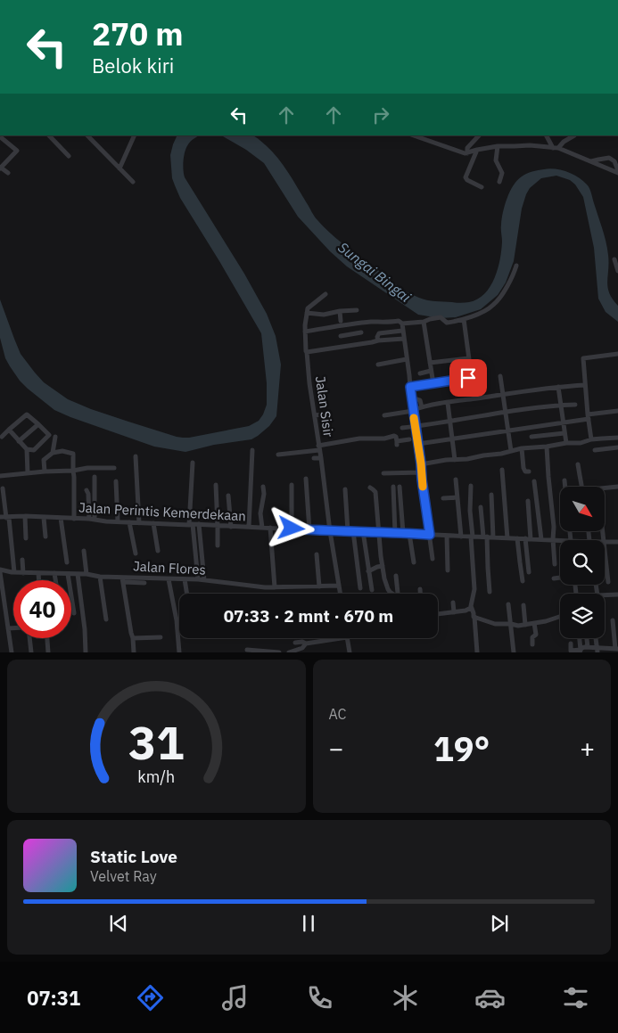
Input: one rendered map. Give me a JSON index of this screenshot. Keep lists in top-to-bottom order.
{
  "streets": {
    "street": ["Jalan Sisir", "Jalan Perintis Kemerdekaan", "Jalan Flores"]
  },
  "crossings": [
    ["Jalan Sisir", "Jalan Perintis Kemerdekaan"],
    ["Jalan Sisir", "Jalan Flores"]
  ],
  "water": ["Sungai Bingai"],
  "north": "bottom right",
  "page": {
    "turn": ["270 m", "Belok kiri"],
    "limit": "40",
    "trip": "07:33 · 2 mnt · 670 m",
    "tile": "AC",
    "heat": ["−", "19°", "+"],
    "song": ["Static Love", "Velvet Ray"],
    "tabs": "07:31",
    "gauge": ["31", "km/h"]
  }
}
